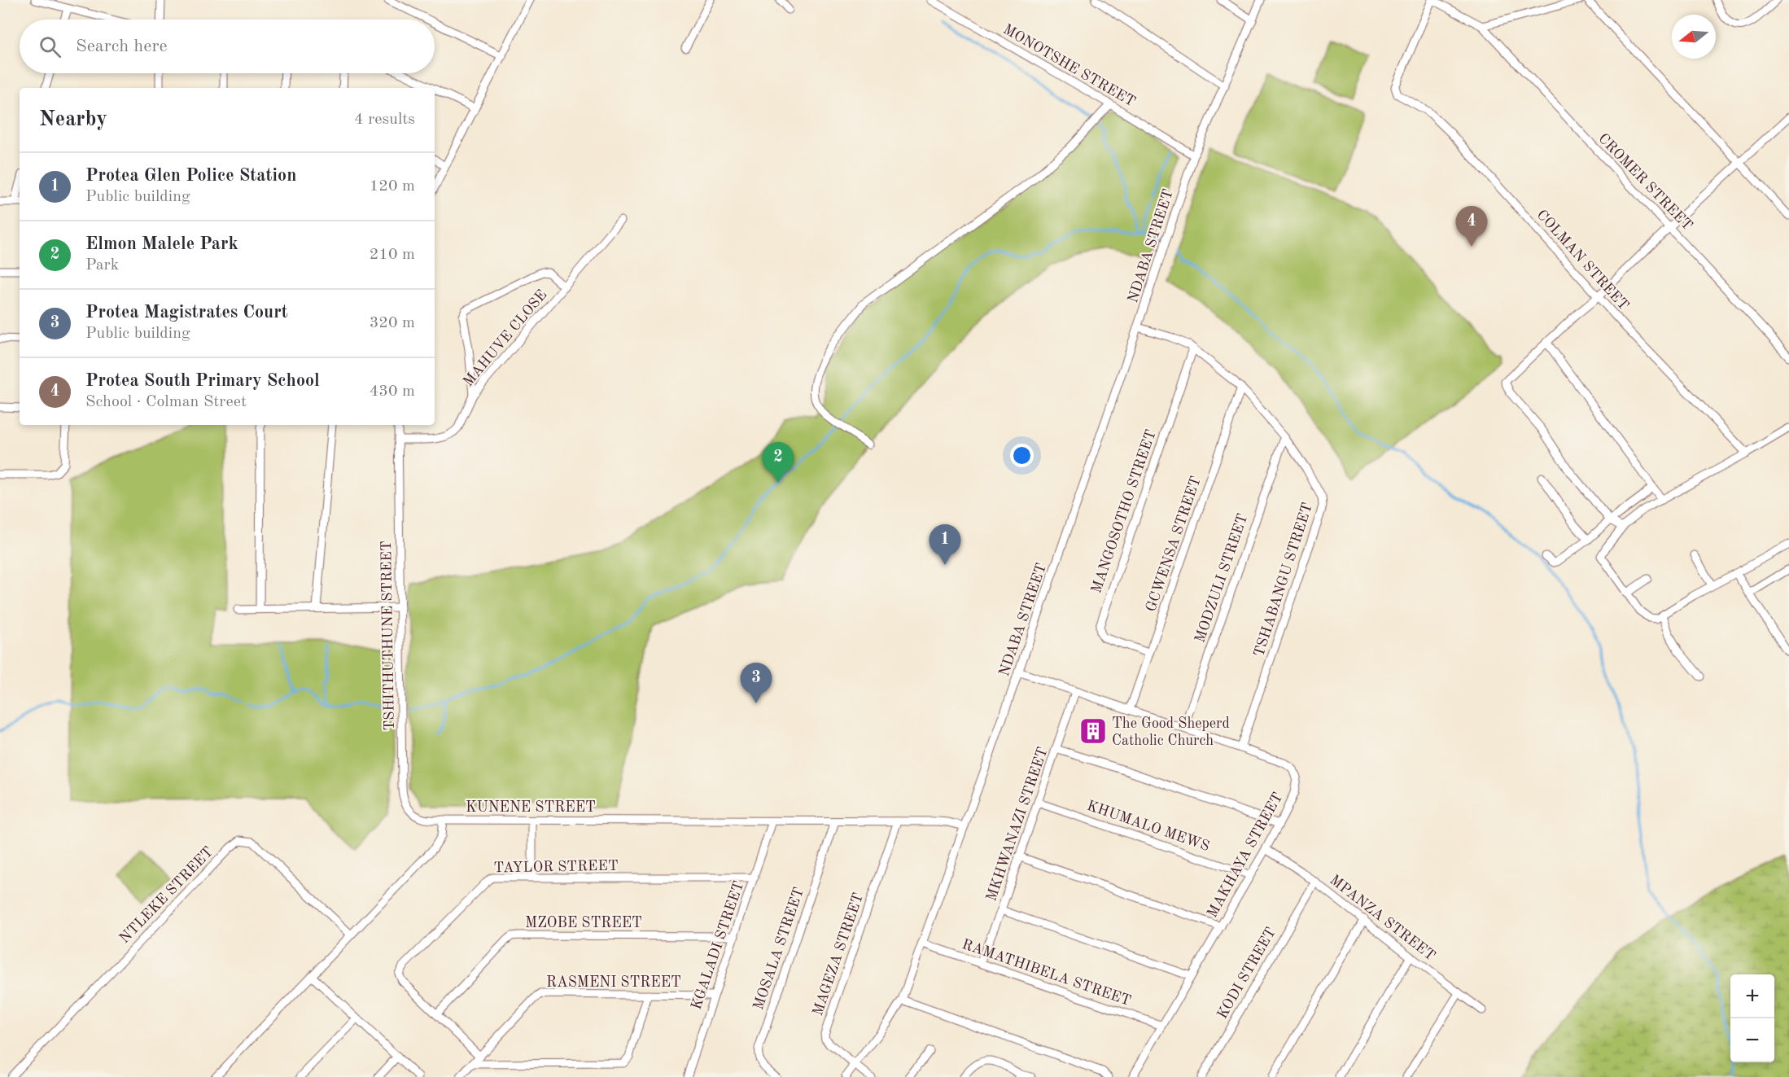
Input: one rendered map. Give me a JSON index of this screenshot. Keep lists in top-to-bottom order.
{
  "streets": {
    "street": [
      "MONOTSHE STREET",
      "CROMER STREET",
      "NDABA STREET",
      "COLMAN STREET",
      "MAHUVE CLOSE",
      "MANGOSOTHO STREET",
      "GCWENSA STREET",
      "MODZULI STREET",
      "TSHABANGU STREET",
      "TSHITHUTHUNE STREET",
      "KUNENE STREET",
      "MKHWANAZI STREET",
      "KHUMALO MEWS",
      "MAKHAYA STREET",
      "TAYLOR STREET",
      "NTLEKE STREET",
      "MPANZA STREET",
      "MZOBE STREET",
      "KGALADI STREET",
      "MOSALA STREET",
      "MAGEZA STREET",
      "RAMATHIBELA STREET",
      "KODI STREET",
      "RASMENI STREET"
    ]
  },
  "crossings": [
    ["MONOTSHE STREET", "NDABA STREET"],
    ["CROMER STREET", "COLMAN STREET"],
    ["NDABA STREET", "TSHABANGU STREET"],
    ["NDABA STREET", "KUNENE STREET"],
    ["NDABA STREET", "MAKHAYA STREET"],
    ["NDABA STREET", "MAGEZA STREET"],
    ["NDABA STREET", "RAMATHIBELA STREET"],
    ["MAHUVE CLOSE", "TSHITHUTHUNE STREET"],
    ["MANGOSOTHO STREET", "GCWENSA STREET"],
    ["MANGOSOTHO STREET", "TSHABANGU STREET"],
    ["GCWENSA STREET", "TSHABANGU STREET"],
    ["GCWENSA STREET", "MAKHAYA STREET"],
    ["MODZULI STREET", "TSHABANGU STREET"],
    ["MODZULI STREET", "MAKHAYA STREET"],
    ["TSHABANGU STREET", "MAKHAYA STREET"],
    ["TSHITHUTHUNE STREET", "KUNENE STREET"],
    ["KUNENE STREET", "KGALADI STREET"],
    ["KUNENE STREET", "MOSALA STREET"],
    ["KUNENE STREET", "MAGEZA STREET"],
    ["MKHWANAZI STREET", "KHUMALO MEWS"],
    ["MKHWANAZI STREET", "MAKHAYA STREET"],
    ["MKHWANAZI STREET", "RAMATHIBELA STREET"],
    ["KHUMALO MEWS", "MAKHAYA STREET"],
    ["MAKHAYA STREET", "MPANZA STREET"],
    ["MAKHAYA STREET", "RAMATHIBELA STREET"],
    ["TAYLOR STREET", "MZOBE STREET"],
    ["TAYLOR STREET", "KGALADI STREET"],
    ["TAYLOR STREET", "RASMENI STREET"],
    ["MPANZA STREET", "KODI STREET"],
    ["MZOBE STREET", "KGALADI STREET"],
    ["KGALADI STREET", "RASMENI STREET"]
  ],
  "places": {
    "building": ["The Good Sheperd Catholic Church"]
  },
  "north": "left",
  "page": {
    "search": "Search here",
    "heading": ["Nearby", "4 results"],
    "list": [
      {
        "mark": "1",
        "name": "Protea Glen Police Station",
        "note": "Public building",
        "value": "120 m"
      },
      {
        "mark": "2",
        "name": "Elmon Malele Park",
        "note": "Park",
        "value": "210 m"
      },
      {
        "mark": "3",
        "name": "Protea Magistrates Court",
        "note": "Public building",
        "value": "320 m"
      },
      {
        "mark": "4",
        "name": "Protea South Primary School",
        "note": "School · Colman Street",
        "value": "430 m"
      }
    ],
    "pins": [
      "4",
      "2",
      "1",
      "3"
    ],
    "map_buttons": ["+", "−"]
  }
}
